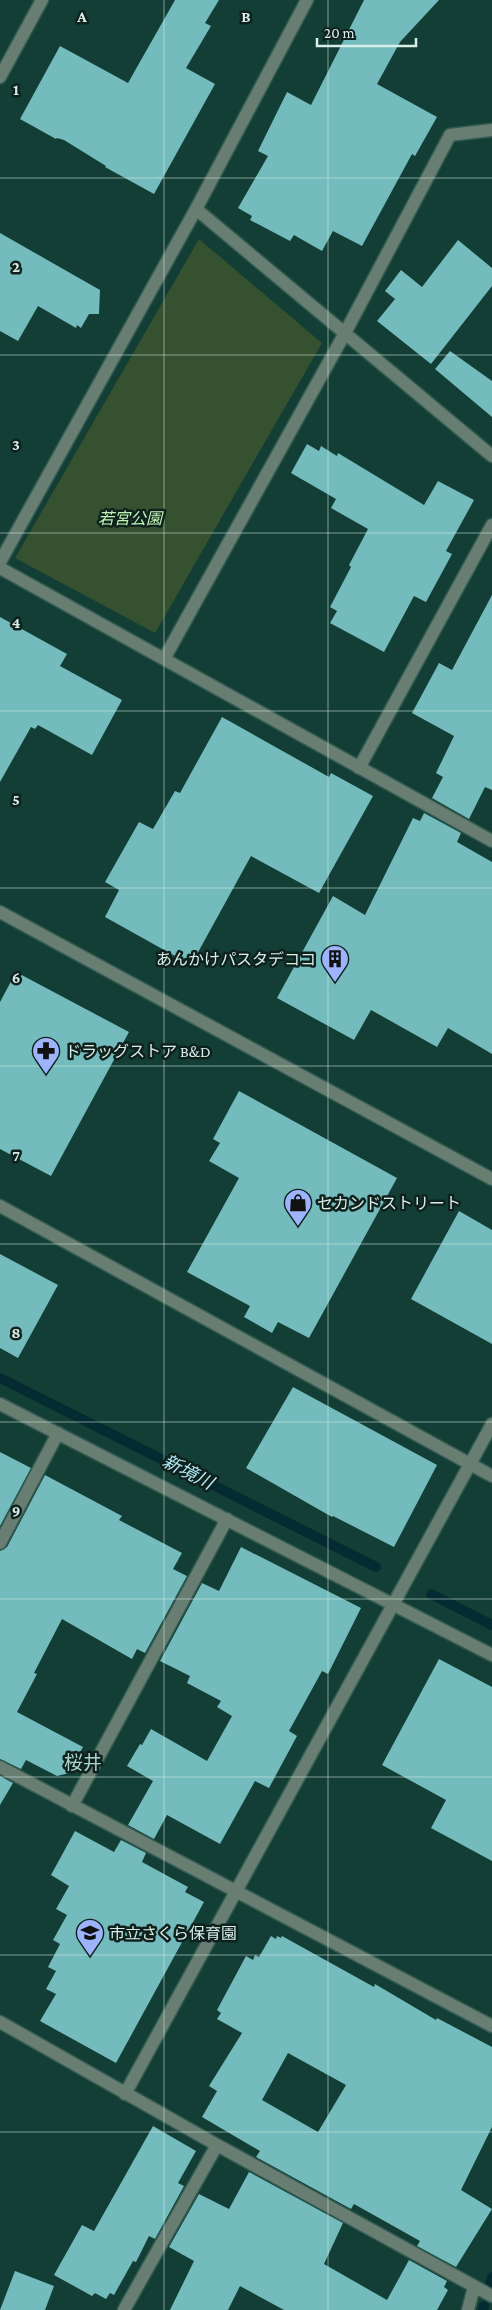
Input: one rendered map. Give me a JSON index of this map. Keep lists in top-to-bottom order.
{
  "districts": ["桜井"],
  "water": ["新境川"],
  "parks": ["若宮公園"],
  "places": {
    "building": ["あんかけパスタデココ"],
    "pharmacy": ["ドラッグストア B&D"],
    "shop": ["セカンドストリート"],
    "school or university": ["市立さくら保育園"]
  },
  "scale_bar": "20 m",
  "grid": {
    "columns": ["A", "B"],
    "rows": [
      "1",
      "2",
      "3",
      "4",
      "5",
      "6",
      "7",
      "8",
      "9"
    ]
  }
}
